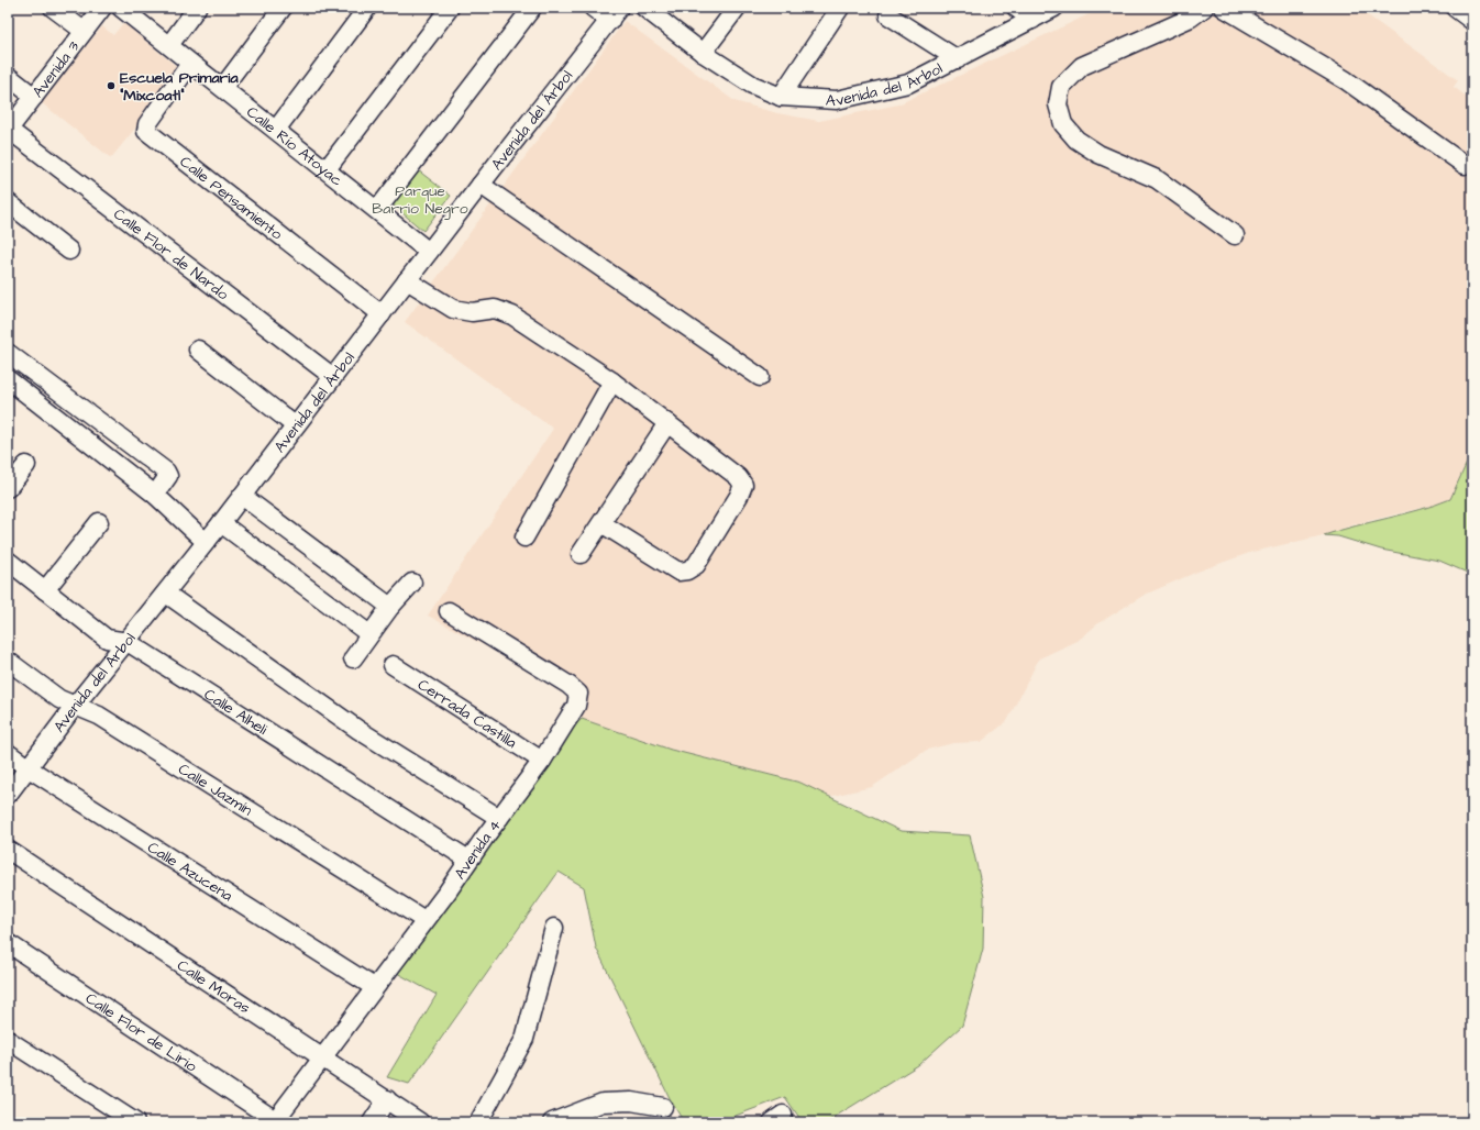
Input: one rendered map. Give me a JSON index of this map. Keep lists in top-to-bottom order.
{
  "streets": {
    "street": [
      "Avenida 3",
      "Avenida del Árbol",
      "Calle Río Atoyac",
      "Calle Pensamiento",
      "Calle Flor de Nardo",
      "Calle Alheli",
      "Cerrada Castilla",
      "Calle Jazmín",
      "Avenida 4",
      "Calle Azucena",
      "Calle Moras",
      "Calle Flor de Lirio"
    ]
  },
  "crossings": [
    ["Avenida 3", "Calle Flor de Nardo"],
    ["Avenida del Árbol", "Calle Río Atoyac"],
    ["Avenida del Árbol", "Calle Pensamiento"],
    ["Avenida del Árbol", "Calle Flor de Nardo"],
    ["Avenida del Árbol", "Calle Alheli"],
    ["Avenida del Árbol", "Calle Jazmín"],
    ["Avenida del Árbol", "Calle Azucena"],
    ["Calle Río Atoyac", "Calle Pensamiento"],
    ["Calle Alheli", "Avenida 4"],
    ["Cerrada Castilla", "Avenida 4"],
    ["Calle Jazmín", "Avenida 4"],
    ["Avenida 4", "Calle Azucena"],
    ["Avenida 4", "Calle Moras"],
    ["Avenida 4", "Calle Flor de Lirio"]
  ],
  "parks": ["Parque Barrio Negro"],
  "places": ["Escuela Primaria \"Mixcoatl\""]
}
